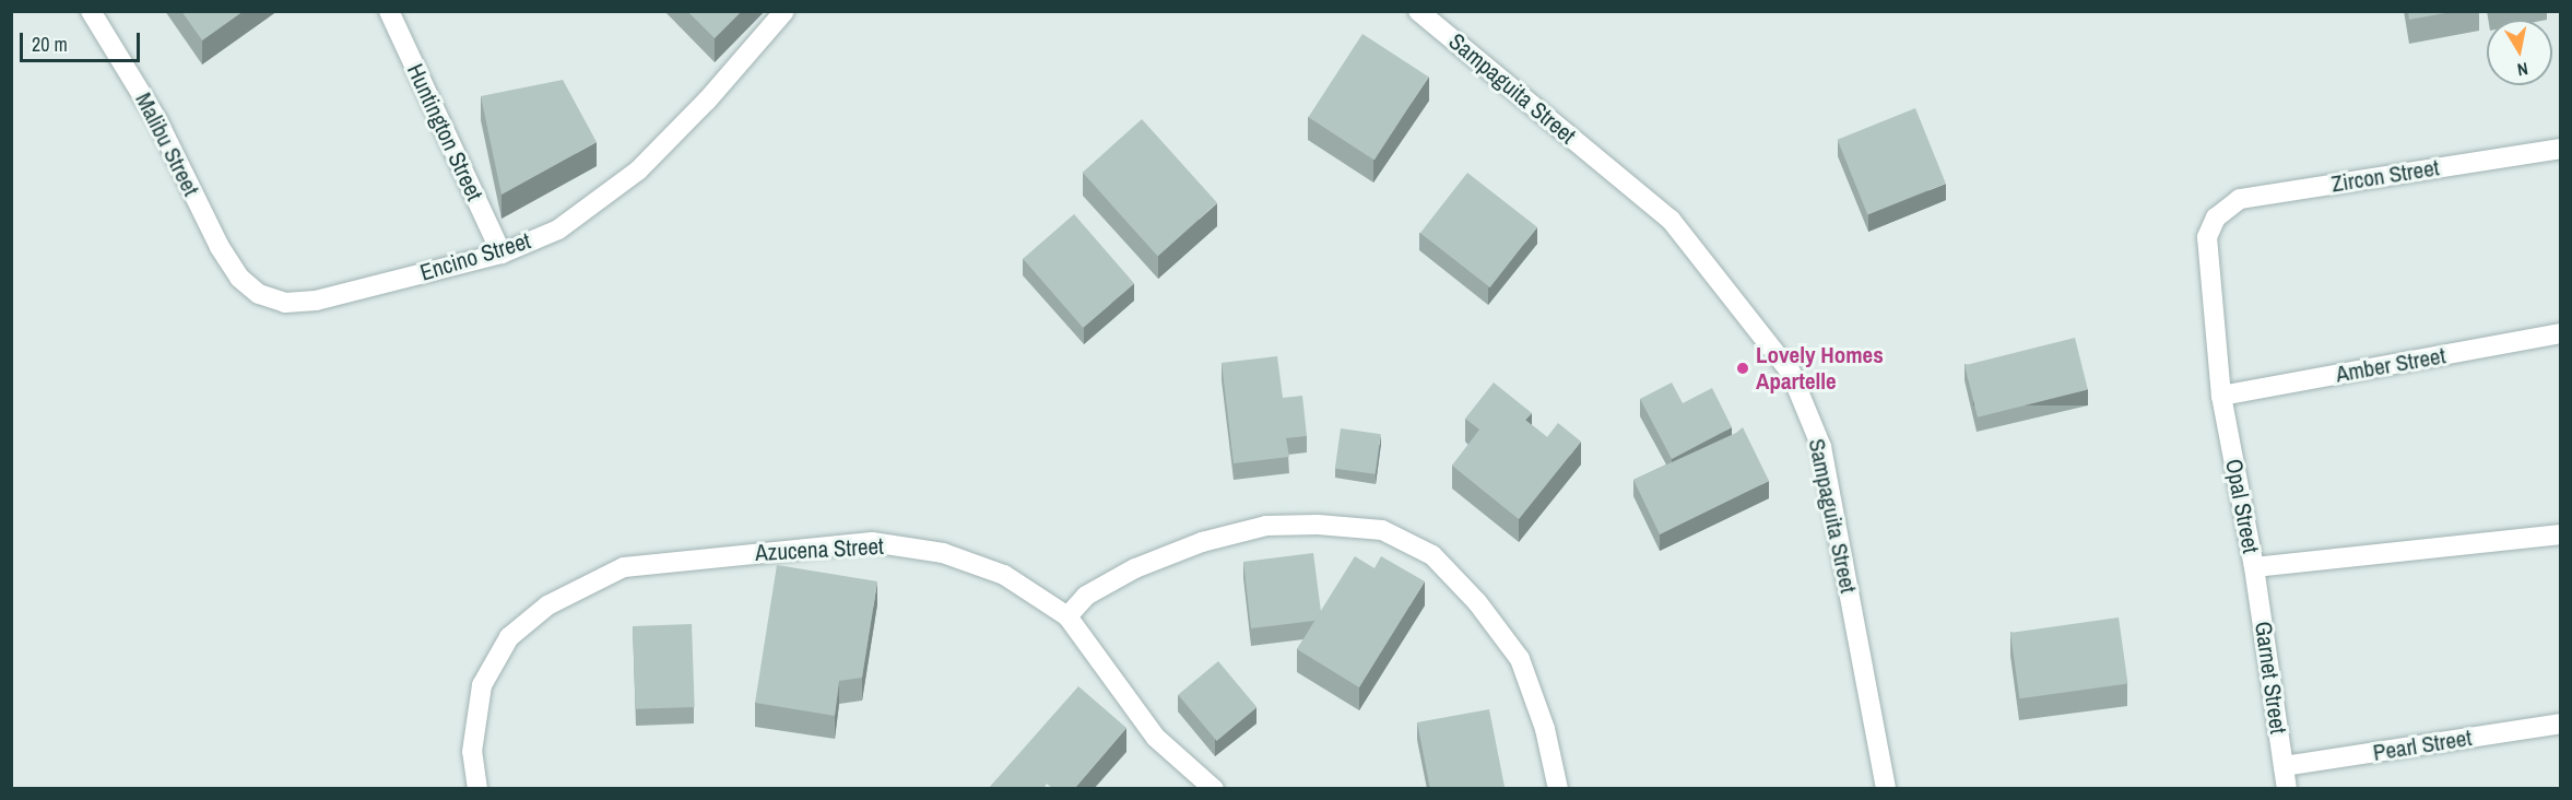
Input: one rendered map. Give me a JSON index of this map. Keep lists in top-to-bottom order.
{
  "streets": {
    "street": [
      "Sampaguita Street",
      "Huntington Street",
      "Malibu Street",
      "Zircon Street",
      "Encino Street",
      "Amber Street",
      "Opal Street",
      "Azucena Street",
      "Garnet Street",
      "Pearl Street"
    ]
  },
  "crossings": [
    ["Huntington Street", "Encino Street"],
    ["Malibu Street", "Encino Street"],
    ["Zircon Street", "Opal Street"],
    ["Amber Street", "Opal Street"],
    ["Opal Street", "Garnet Street"],
    ["Garnet Street", "Pearl Street"]
  ],
  "places": ["Lovely Homes Apartelle"],
  "scale_bar": "20 m",
  "north": "bottom"
}
